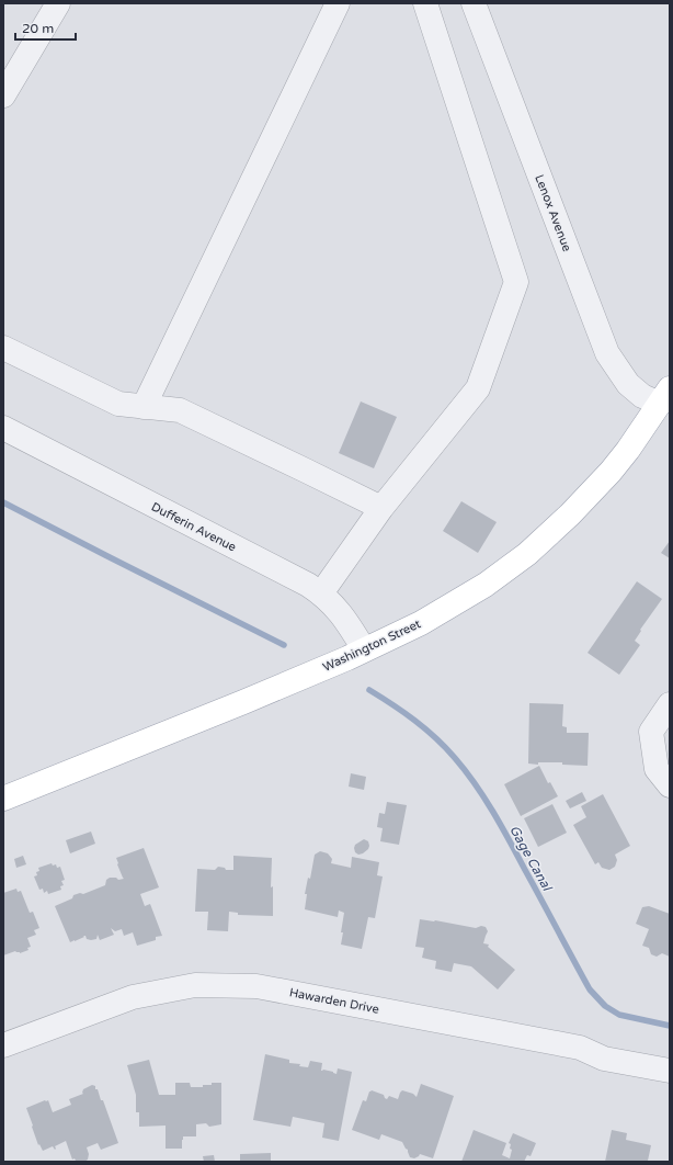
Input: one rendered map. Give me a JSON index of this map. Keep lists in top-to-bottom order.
{
  "streets": {
    "main road": ["Washington Street"],
    "street": ["Lenox Avenue", "Dufferin Avenue", "Hawarden Drive"]
  },
  "crossings": [
    ["Lenox Avenue", "Washington Street"],
    ["Dufferin Avenue", "Washington Street"]
  ],
  "water": ["Gage Canal"],
  "scale_bar": "20 m"
}
